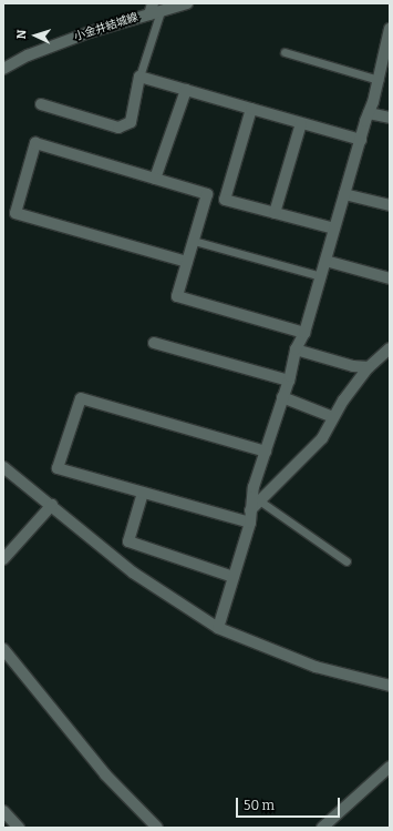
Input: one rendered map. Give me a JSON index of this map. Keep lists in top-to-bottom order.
{
  "streets": {
    "street": ["小金井結城線"]
  },
  "scale_bar": "50 m",
  "north": "left"
}
